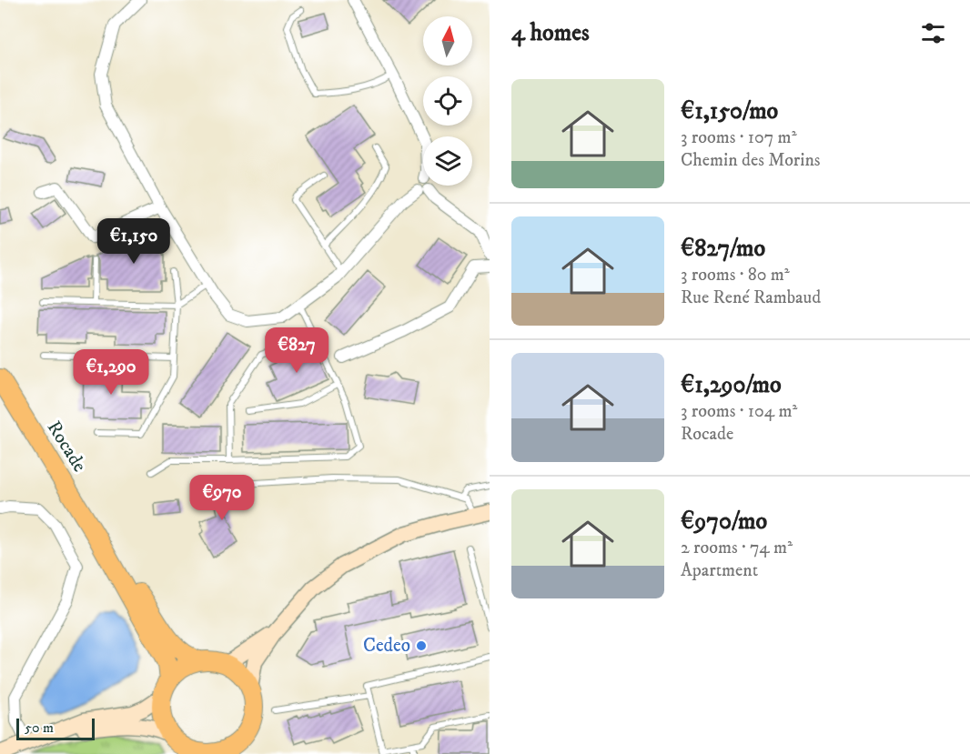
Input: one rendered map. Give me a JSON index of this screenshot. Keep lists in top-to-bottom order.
{
  "streets": {
    "main road": ["Rocade"]
  },
  "places": ["Cedeo"],
  "scale_bar": "50 m",
  "north": "top",
  "page": {
    "heading": "4 homes",
    "list": [
      {
        "name": "€1,150/mo",
        "note": "3 rooms · 107 m² · Chemin des Morins"
      },
      {
        "name": "€827/mo",
        "note": "3 rooms · 80 m² · Rue René Rambaud"
      },
      {
        "name": "€1,290/mo",
        "note": "3 rooms · 104 m² · Rocade"
      },
      {
        "name": "€970/mo",
        "note": "2 rooms · 74 m² · Apartment"
      }
    ],
    "price": [
      "€1,150",
      "€827",
      "€1,290",
      "€970"
    ],
    "scale": "50 m"
  }
}
